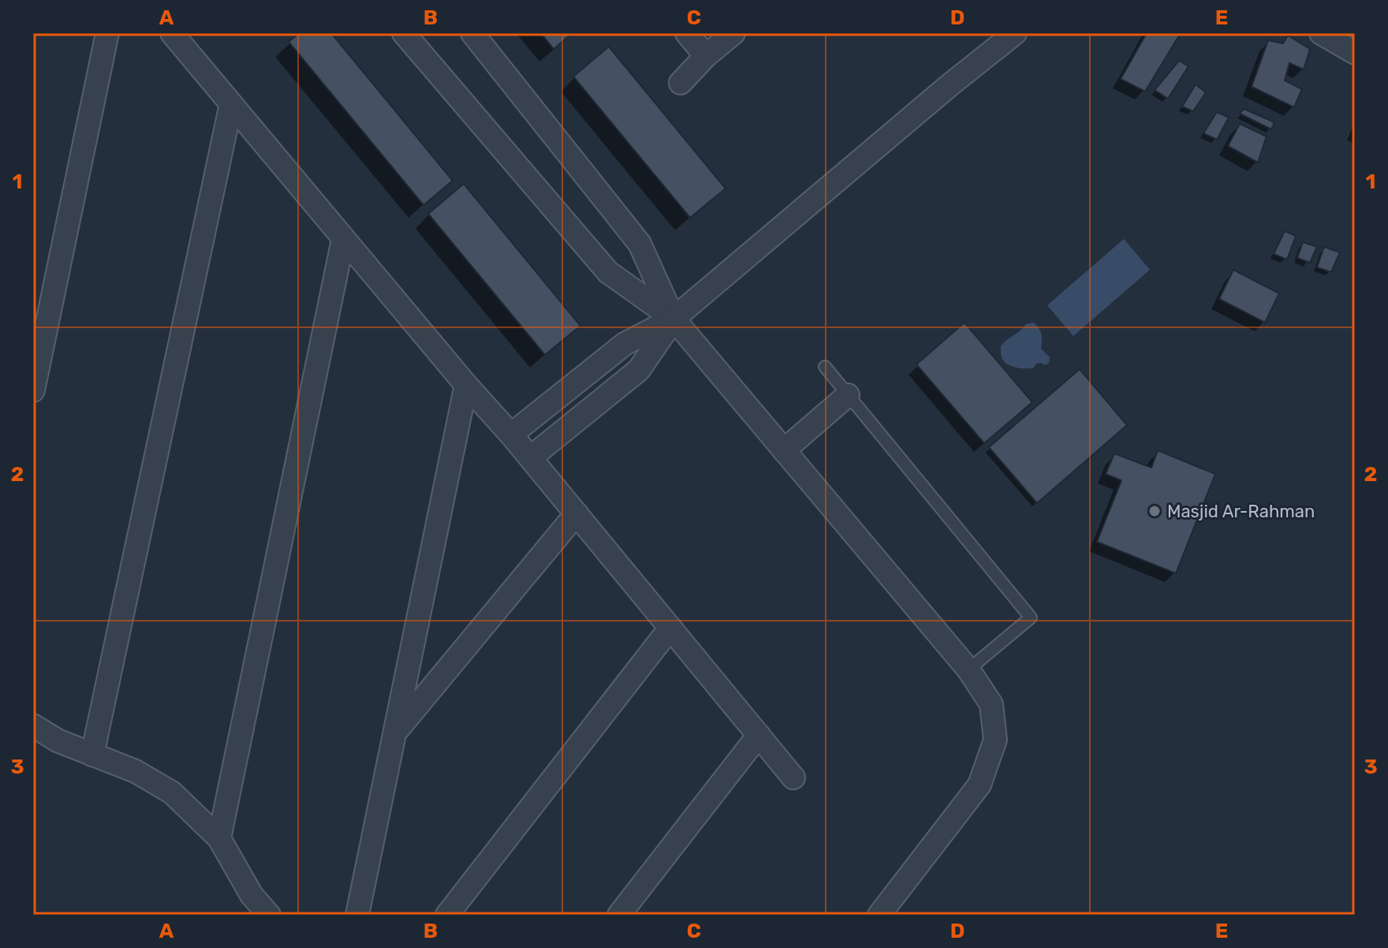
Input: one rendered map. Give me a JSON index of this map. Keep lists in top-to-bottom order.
{
  "places": ["Masjid Ar-Rahman"],
  "grid": {
    "columns": [
      "A",
      "B",
      "C",
      "D",
      "E"
    ],
    "rows": ["1", "2", "3"]
  }
}
